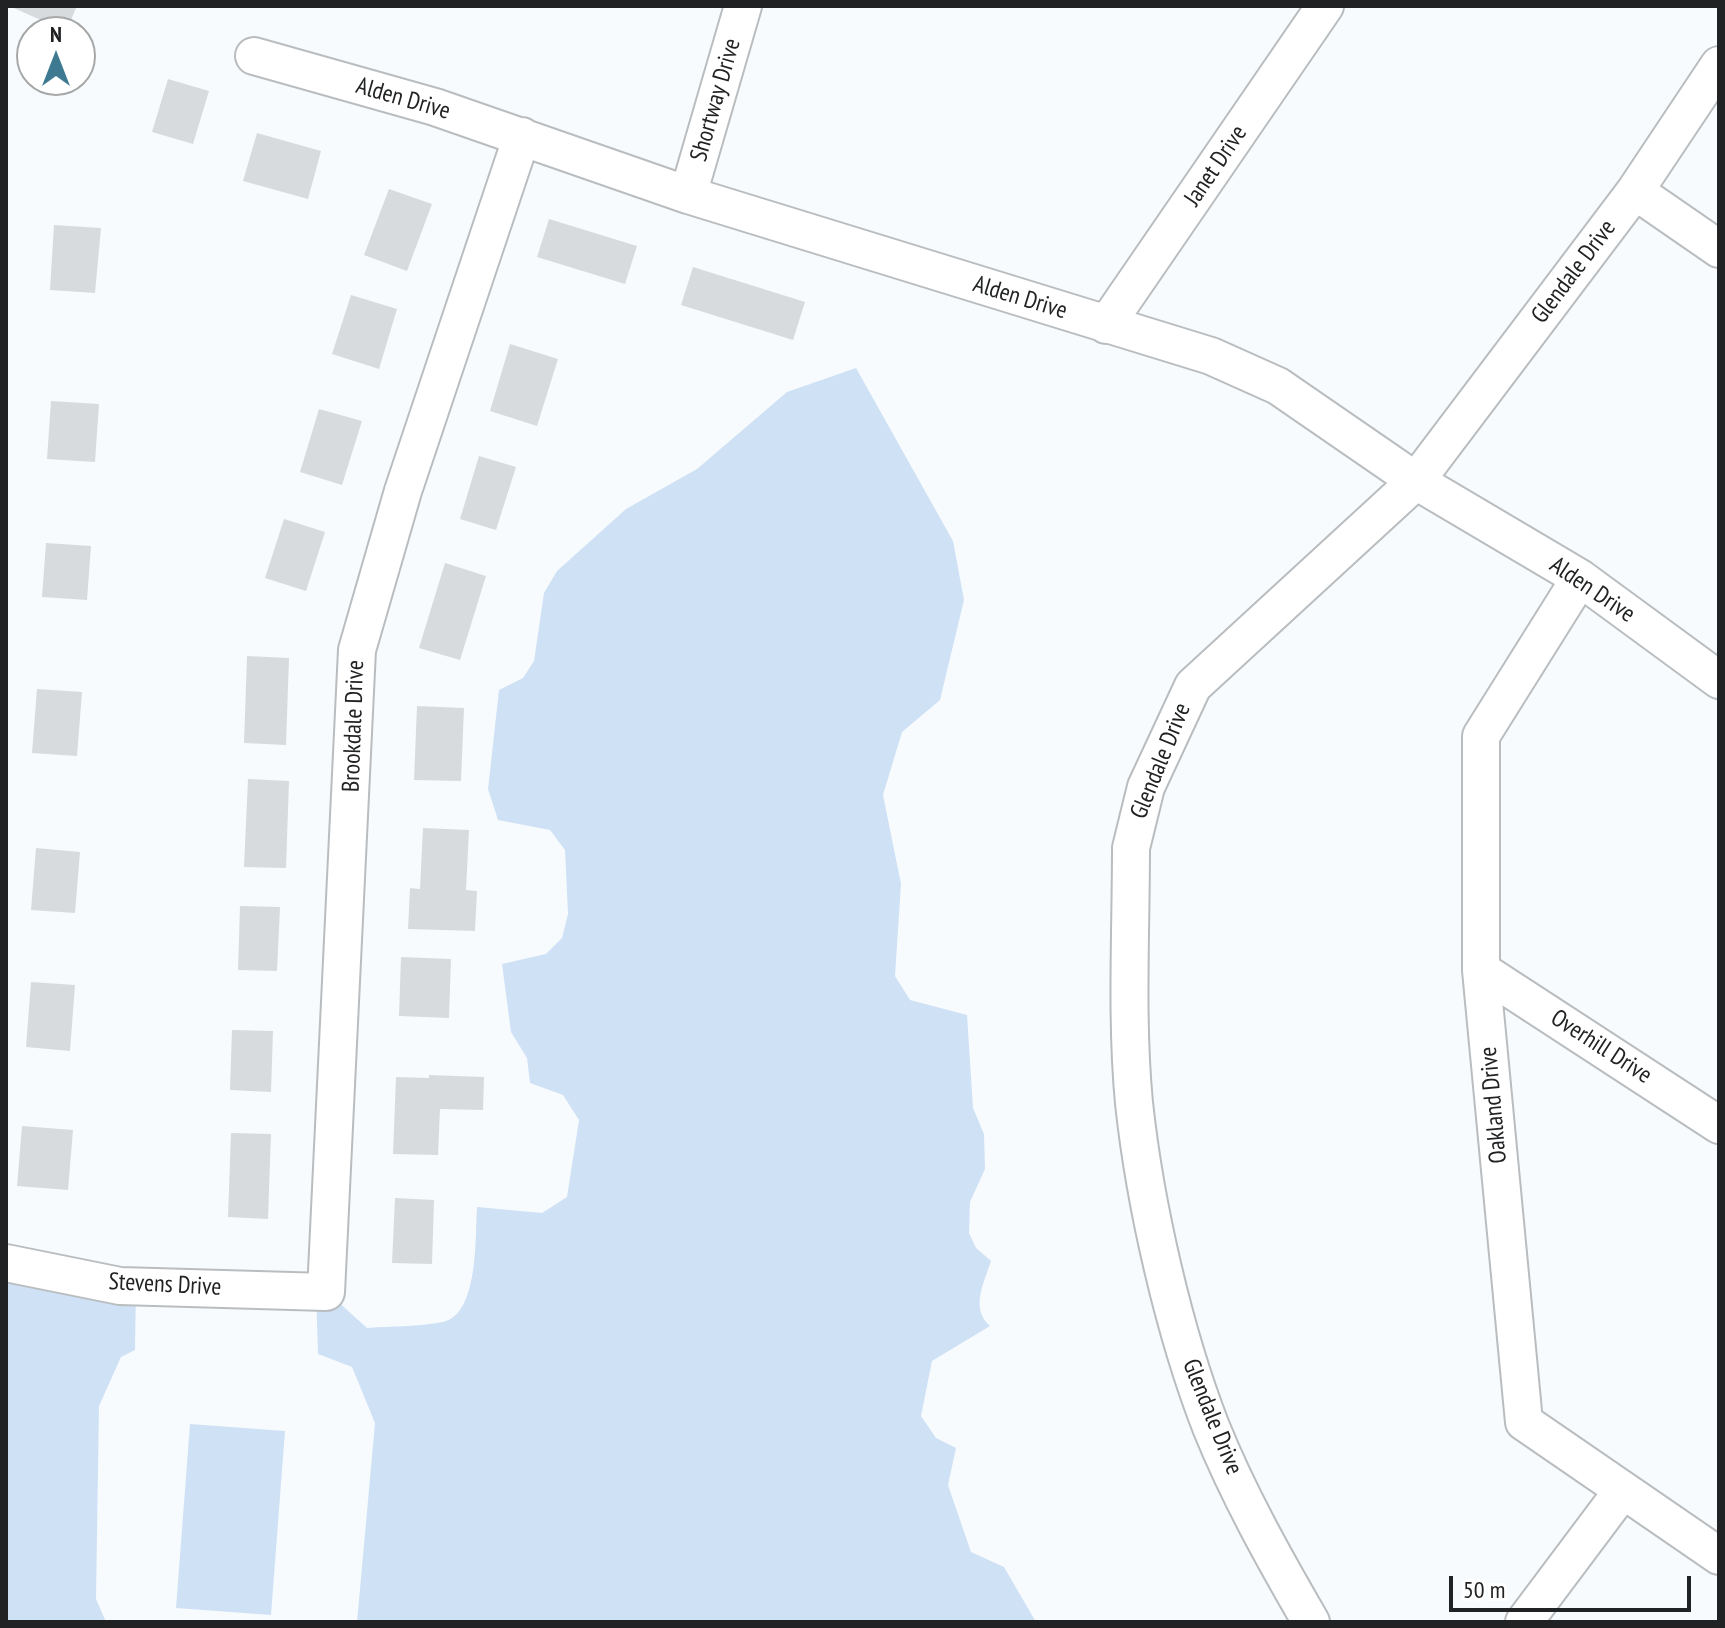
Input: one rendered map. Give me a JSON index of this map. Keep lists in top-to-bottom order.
{
  "streets": {
    "street": [
      "Alden Drive",
      "Shortway Drive",
      "Janet Drive",
      "Glendale Drive",
      "Brookdale Drive",
      "Overhill Drive",
      "Oakland Drive",
      "Stevens Drive"
    ]
  },
  "crossings": [
    ["Alden Drive", "Shortway Drive"],
    ["Alden Drive", "Janet Drive"],
    ["Alden Drive", "Glendale Drive"],
    ["Alden Drive", "Brookdale Drive"],
    ["Alden Drive", "Oakland Drive"],
    ["Brookdale Drive", "Stevens Drive"],
    ["Overhill Drive", "Oakland Drive"]
  ],
  "scale_bar": "50 m",
  "north": "top"
}
